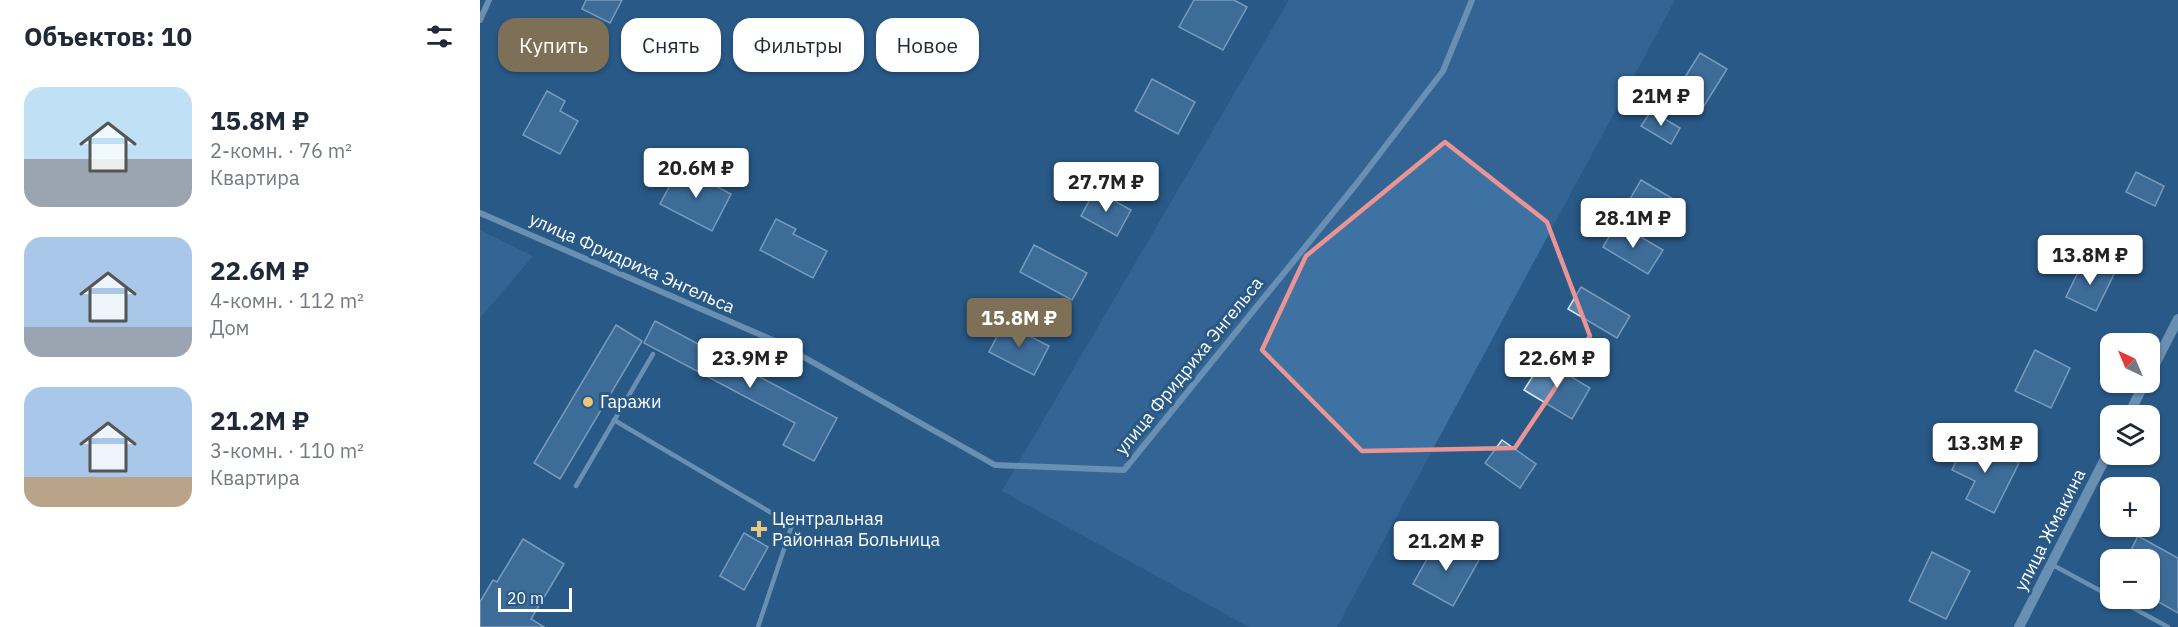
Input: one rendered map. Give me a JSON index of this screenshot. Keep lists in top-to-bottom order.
{
  "streets": {
    "street": ["улица Фридриха Энгельса", "улица Жмакина"]
  },
  "places": {
    "other": ["Гаражи"],
    "health": ["Центральная Районная Больница"]
  },
  "scale_bar": "20 m",
  "north": "top left",
  "page": {
    "heading": "Объектов: 10",
    "chip": [
      "Купить",
      "Снять",
      "Фильтры",
      "Новое"
    ],
    "list": [
      {
        "name": "15.8M ₽",
        "note": "2-комн. · 76 m² · Квартира"
      },
      {
        "name": "22.6M ₽",
        "note": "4-комн. · 112 m² · Дом"
      },
      {
        "name": "21.2M ₽",
        "note": "3-комн. · 110 m² · Квартира"
      }
    ],
    "price": [
      "21M ₽",
      "20.6M ₽",
      "27.7M ₽",
      "28.1M ₽",
      "13.8M ₽",
      "15.8M ₽",
      "23.9M ₽",
      "22.6M ₽",
      "13.3M ₽",
      "21.2M ₽"
    ],
    "map_buttons": ["+", "−"],
    "scale": "20 m"
  }
}
